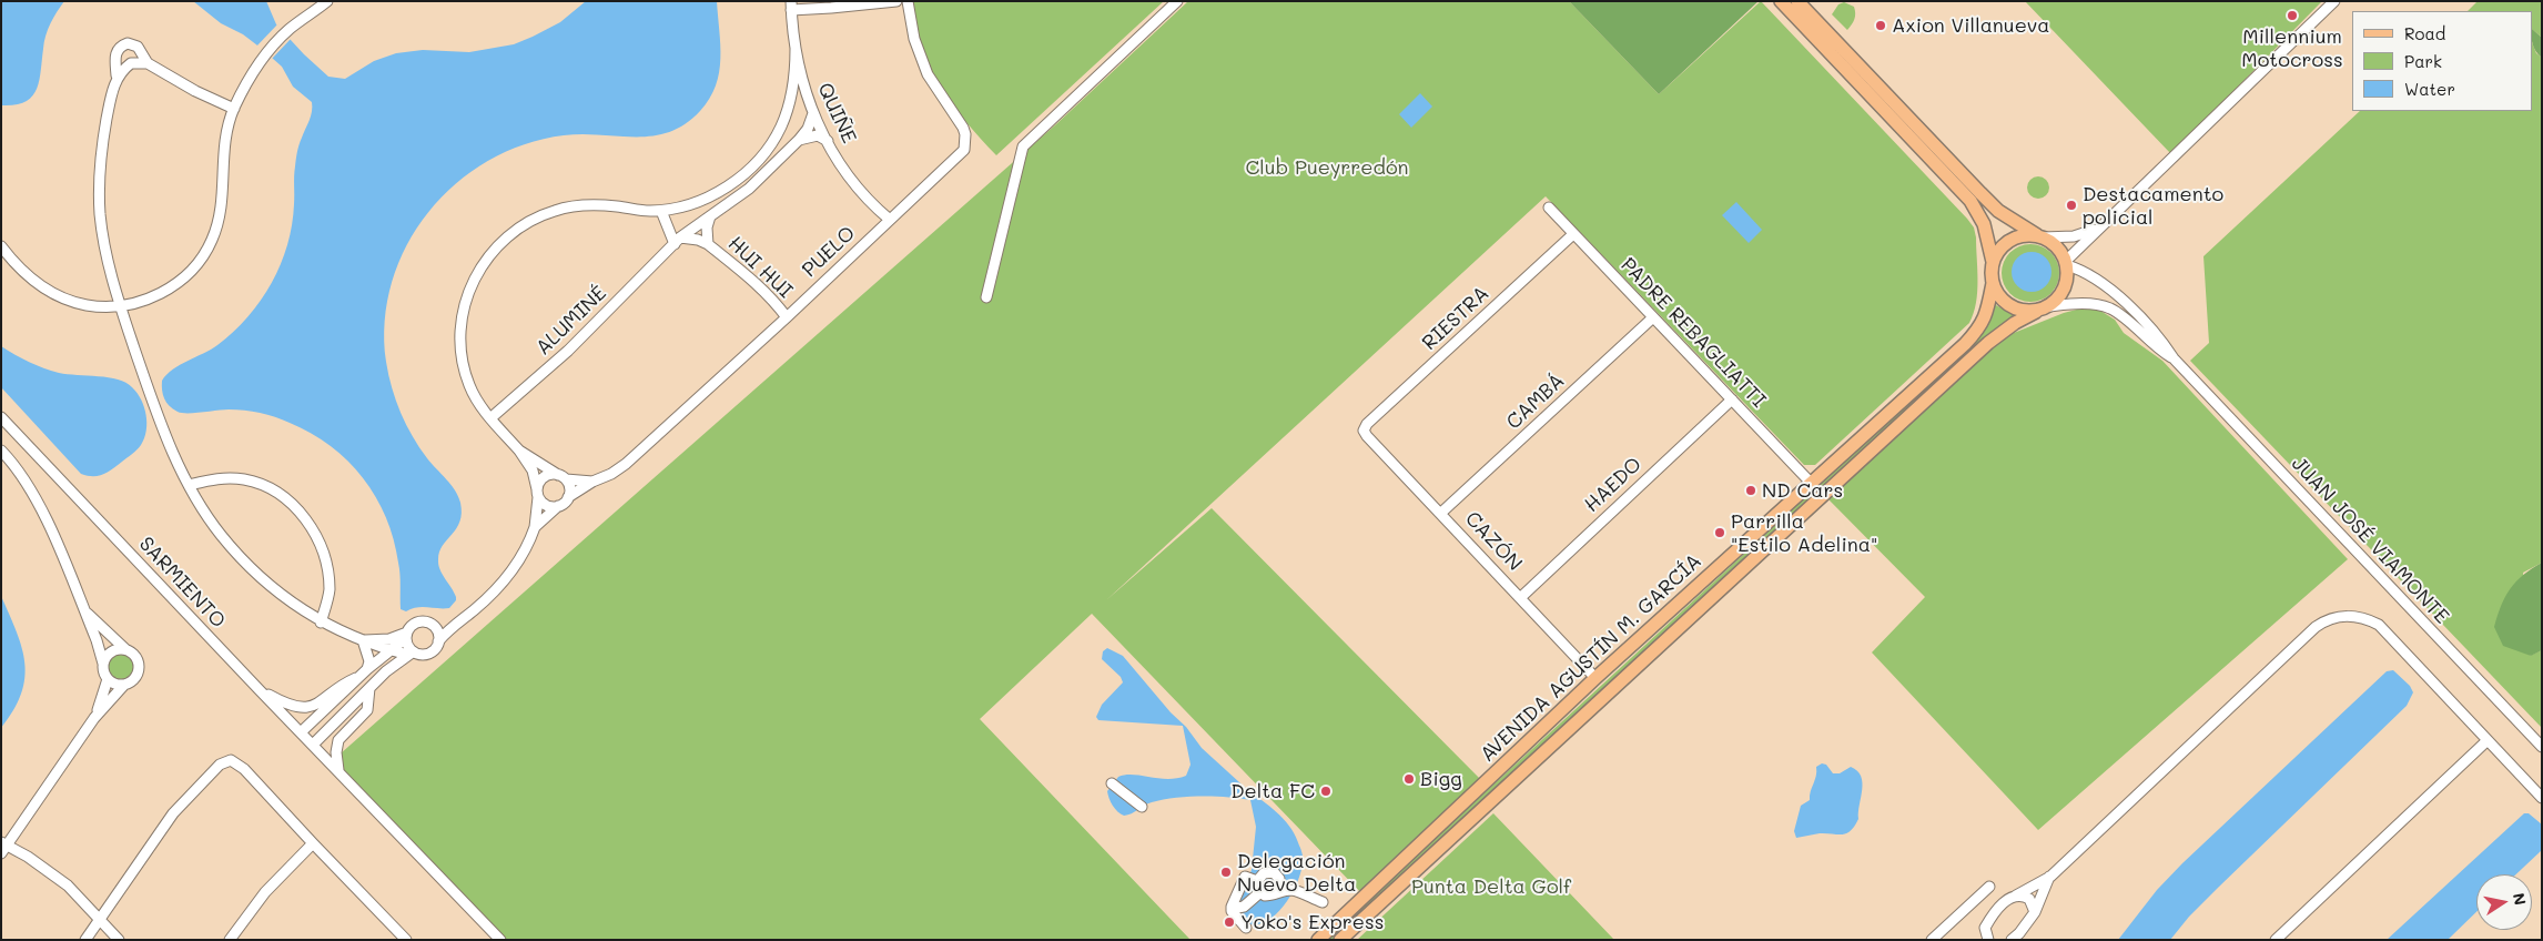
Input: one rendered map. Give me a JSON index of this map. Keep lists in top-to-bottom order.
{
  "streets": {
    "main road": ["AVENIDA AGUSTÍN M. GARCÍA"],
    "street": [
      "QUIÑE",
      "PUELO",
      "HUI HUI",
      "RIESTRA",
      "ALUMINÉ",
      "PADRE REBAGLIATTI",
      "CAMBÁ",
      "HAEDO",
      "JUAN JOSÉ VIAMONTE",
      "CAZÓN",
      "SARMIENTO"
    ]
  },
  "crossings": [
    ["QUIÑE", "PUELO"],
    ["QUIÑE", "ALUMINÉ"],
    ["PUELO", "HUI HUI"],
    ["RIESTRA", "PADRE REBAGLIATTI"],
    ["RIESTRA", "CAZÓN"],
    ["PADRE REBAGLIATTI", "CAMBÁ"],
    ["PADRE REBAGLIATTI", "HAEDO"],
    ["PADRE REBAGLIATTI", "AVENIDA AGUSTÍN M. GARCÍA"],
    ["CAMBÁ", "CAZÓN"],
    ["HAEDO", "CAZÓN"],
    ["JUAN JOSÉ VIAMONTE", "AVENIDA AGUSTÍN M. GARCÍA"],
    ["CAZÓN", "AVENIDA AGUSTÍN M. GARCÍA"]
  ],
  "parks": ["Club Pueyrredón", "Punta Delta Golf"],
  "places": [
    "Millennium Motocross",
    "Axion Villanueva",
    "Destacamento policial",
    "ND Cars",
    "Parrilla \"Estilo Adelina\"",
    "Bigg",
    "Delta FC",
    "Delegación Nuevo Delta",
    "Yoko's Express"
  ],
  "legend": ["Road", "Park", "Water"],
  "north": "right"
}
